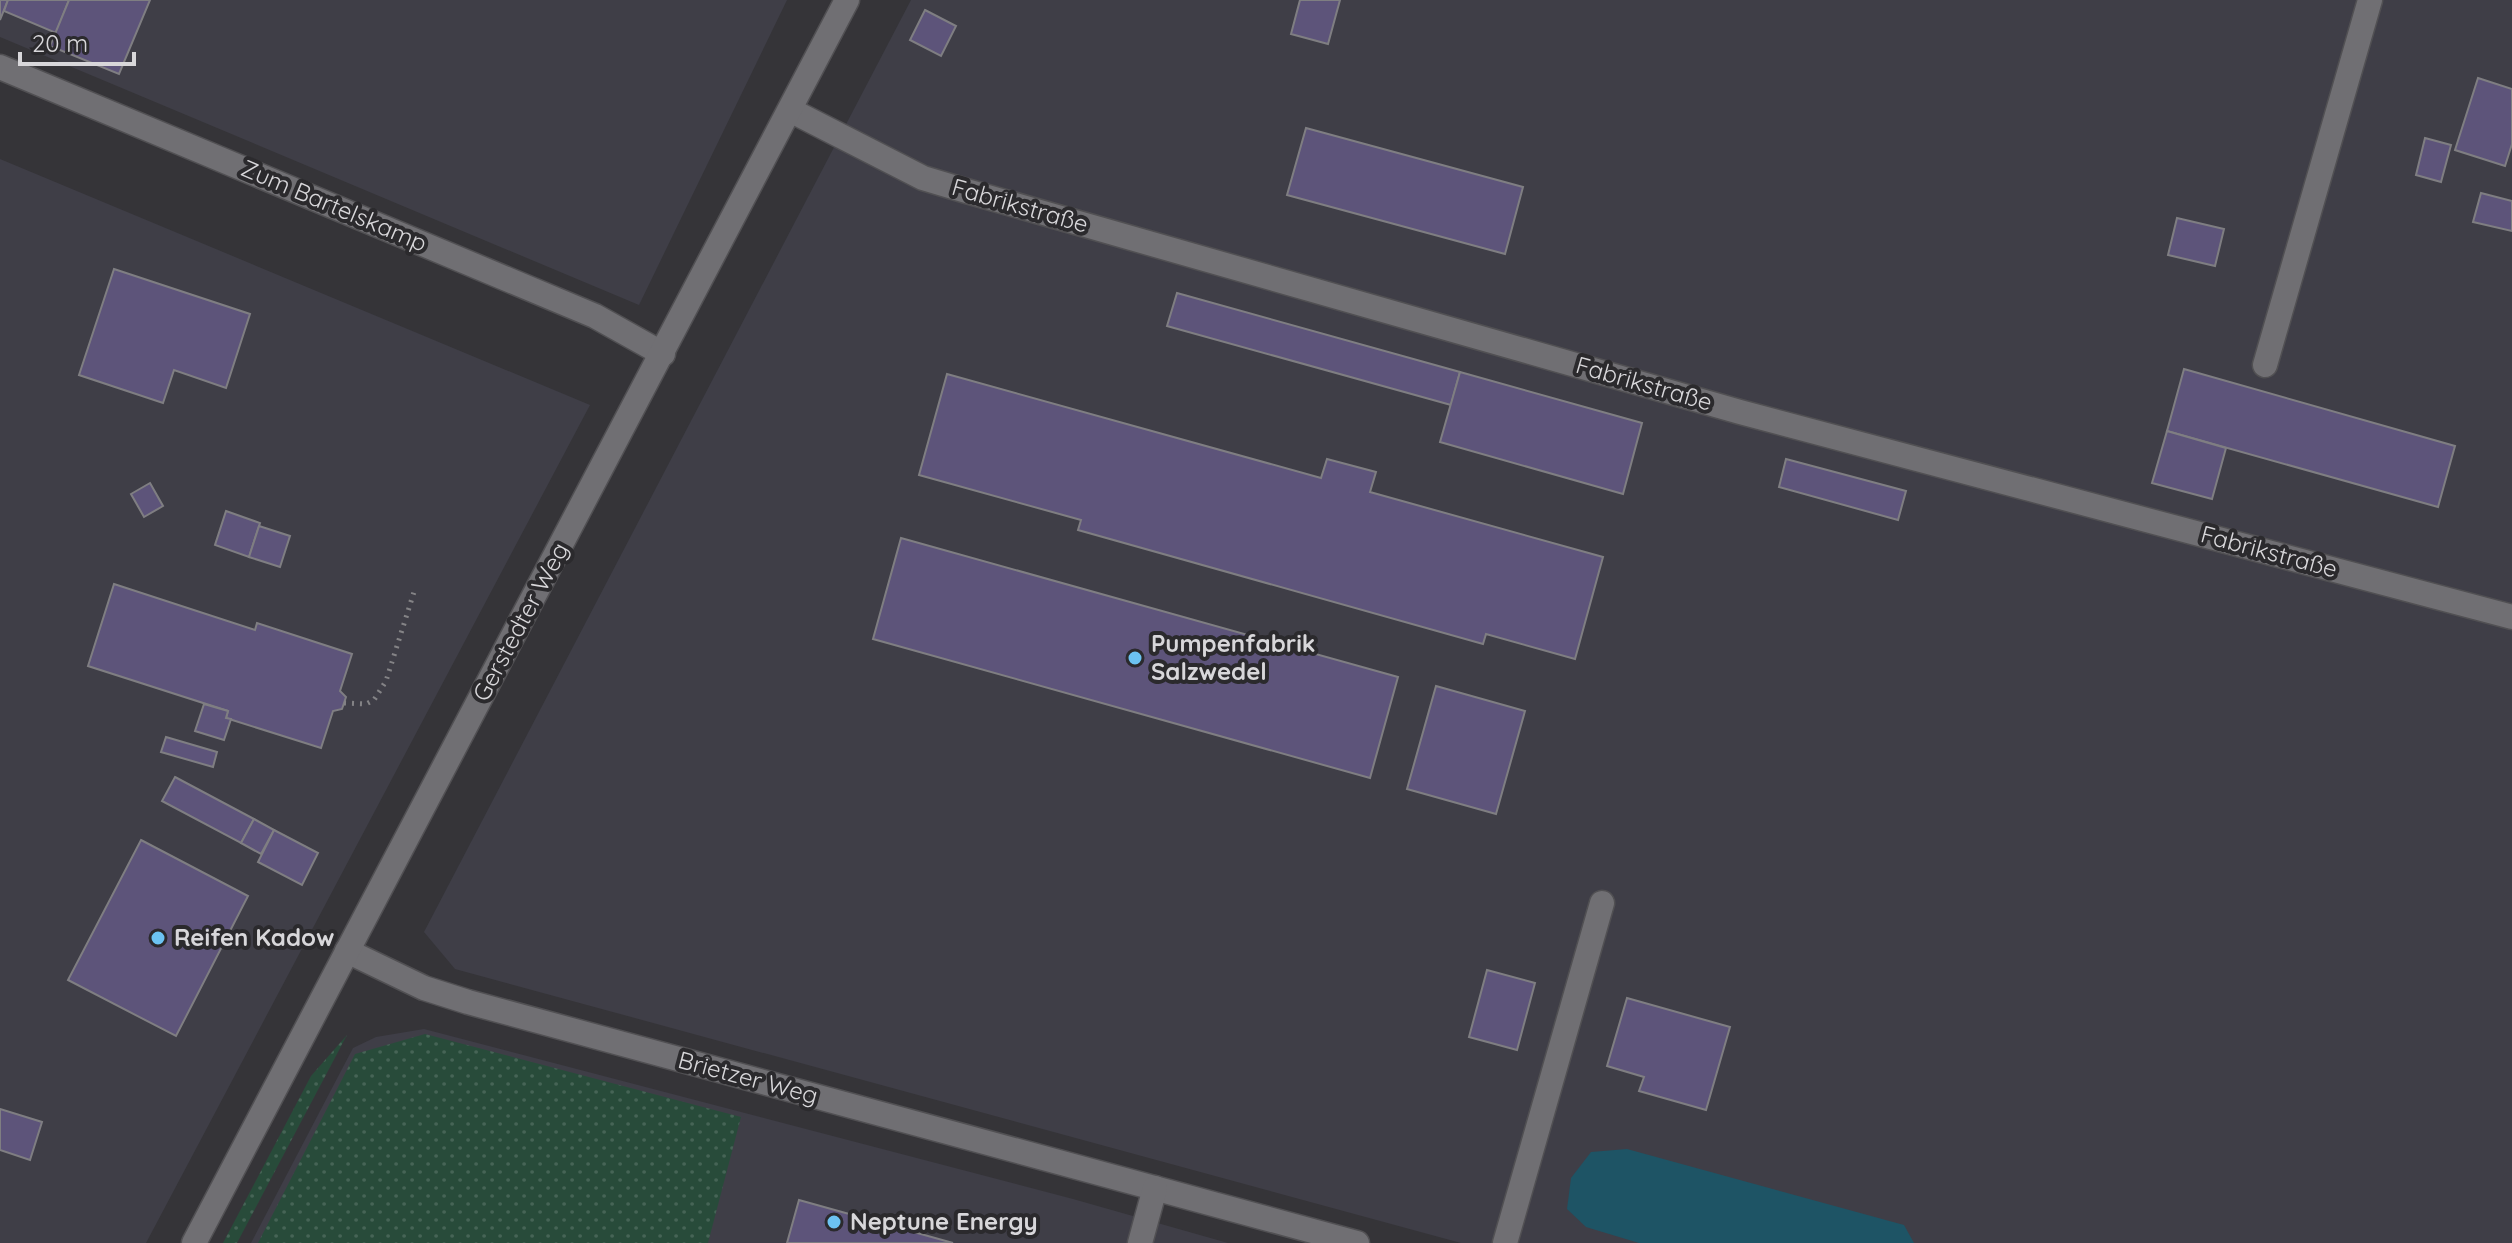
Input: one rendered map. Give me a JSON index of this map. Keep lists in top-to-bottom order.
{
  "streets": {
    "street": [
      "Zum Bartelskamp",
      "Fabrikstraße",
      "Gerstedter Weg",
      "Brietzer Weg"
    ]
  },
  "crossings": [
    ["Zum Bartelskamp", "Gerstedter Weg"],
    ["Fabrikstraße", "Gerstedter Weg"],
    ["Gerstedter Weg", "Brietzer Weg"]
  ],
  "places": ["Pumpenfabrik Salzwedel", "Reifen Kadow", "Neptune Energy"],
  "scale_bar": "20 m"
}
